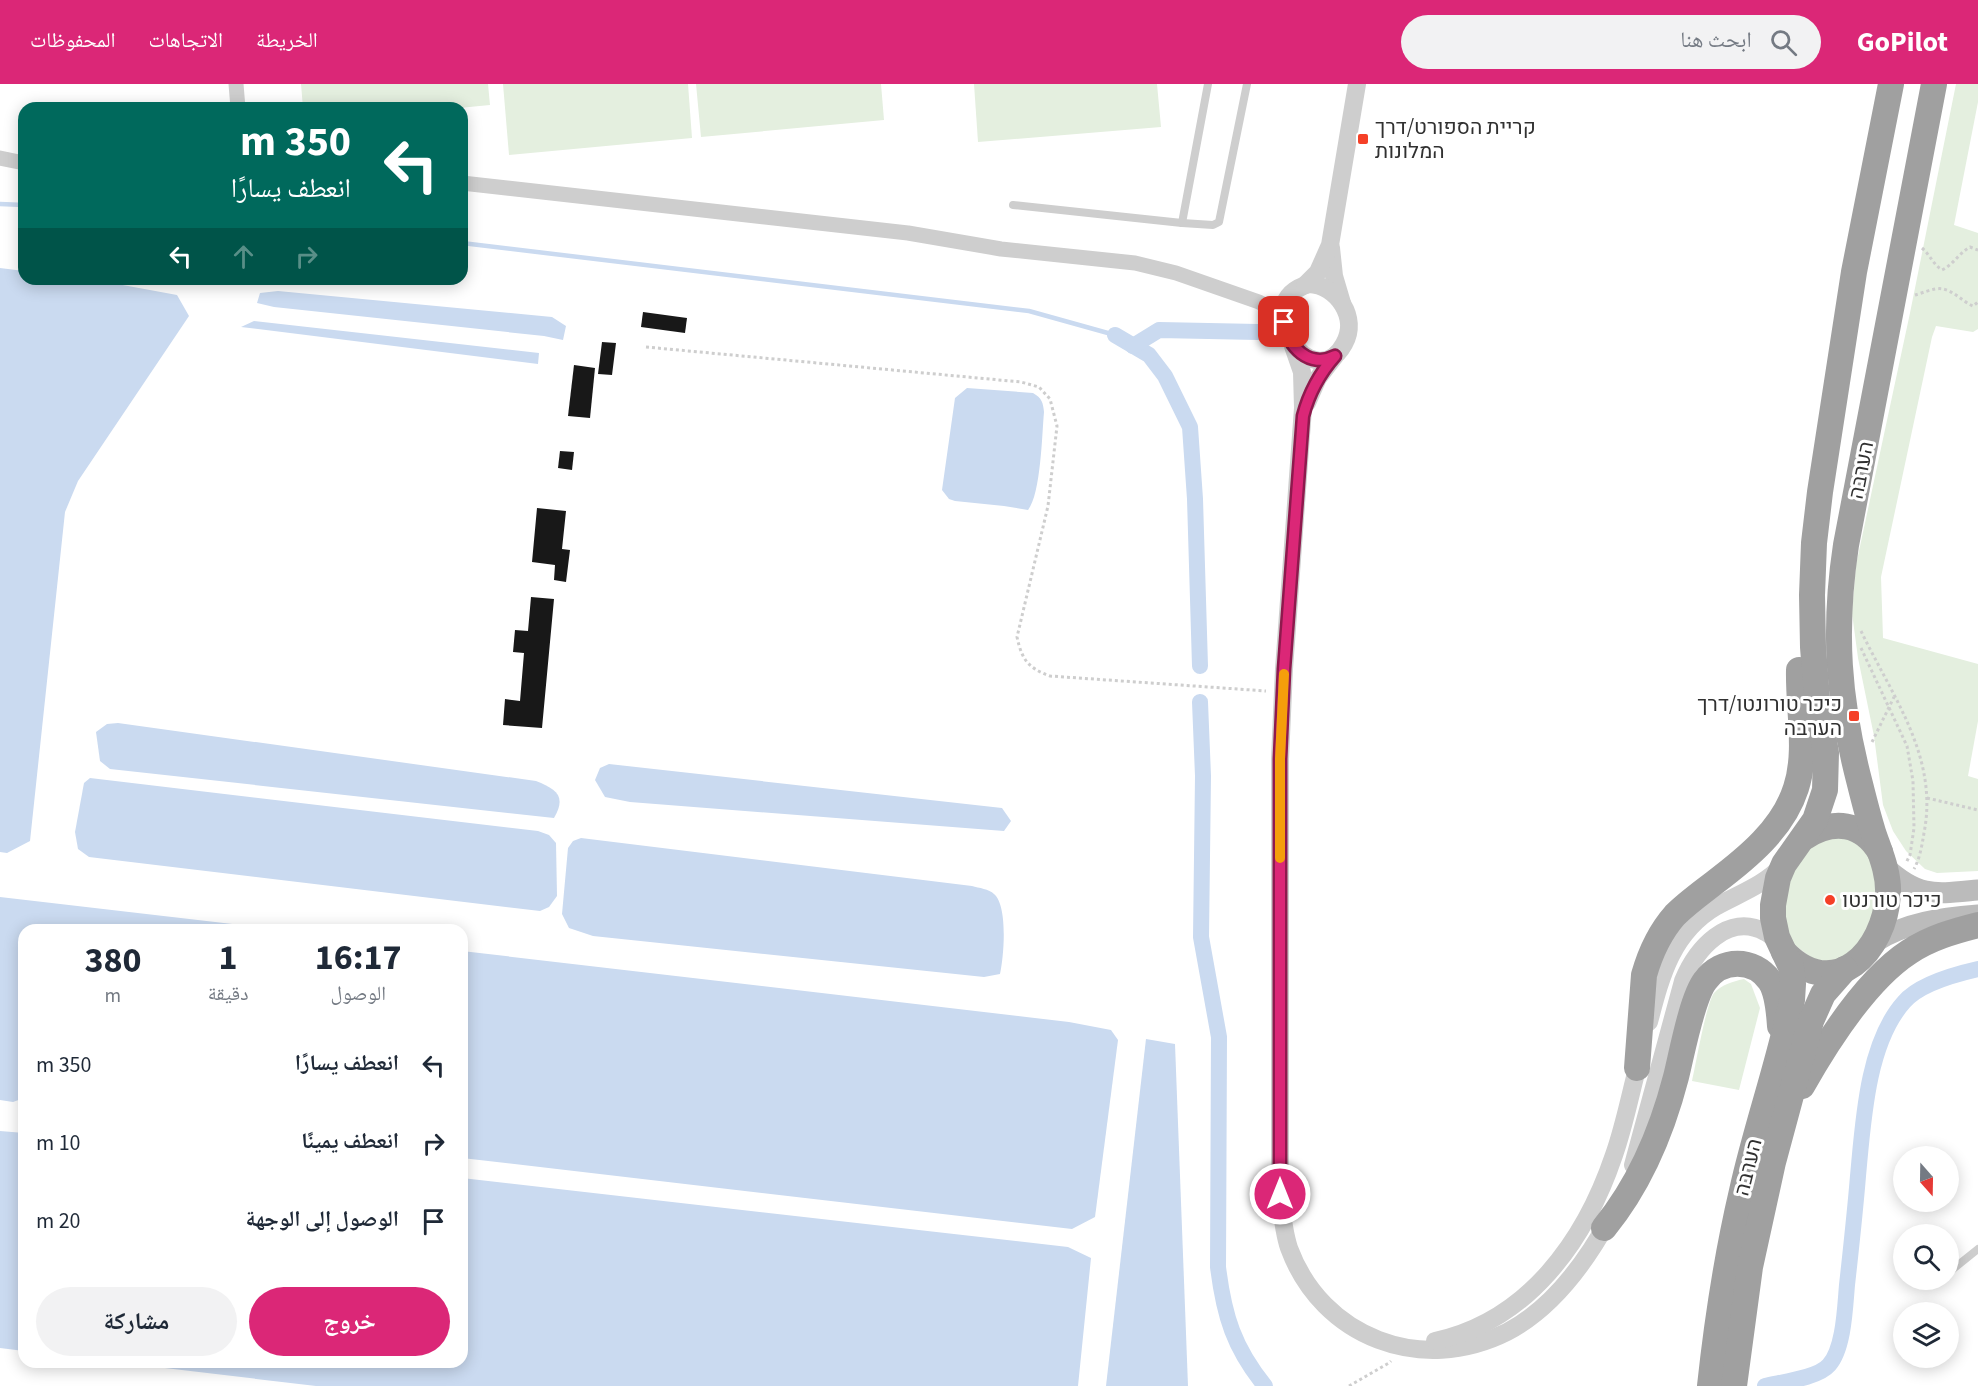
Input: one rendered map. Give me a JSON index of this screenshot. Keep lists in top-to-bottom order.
{
  "streets": {
    "highway": ["הערבה"]
  },
  "places": {
    "transit": ["קריית הספורט/דרך המלונות", "כיכר טורונטו/דרך הערבה"],
    "other": ["כיכר טורנטו"]
  },
  "north": "bottom",
  "page": {
    "header": "GoPilot",
    "search": "ابحث هنا",
    "nav": ["الخريطة", "الاتجاهات", "المحفوظات"],
    "turn": ["350 m", "انعطف يسارًا"],
    "eta": [
      "16:17",
      "الوصول",
      "1",
      "دقيقة",
      "380",
      "m"
    ],
    "list": [
      {
        "name": "انعطف يسارًا",
        "value": "350 m"
      },
      {
        "name": "انعطف يمينًا",
        "value": "10 m"
      },
      {
        "name": "الوصول إلى الوجهة",
        "value": "20 m"
      }
    ],
    "buttons": ["خروج", "مشاركة"]
  }
}
